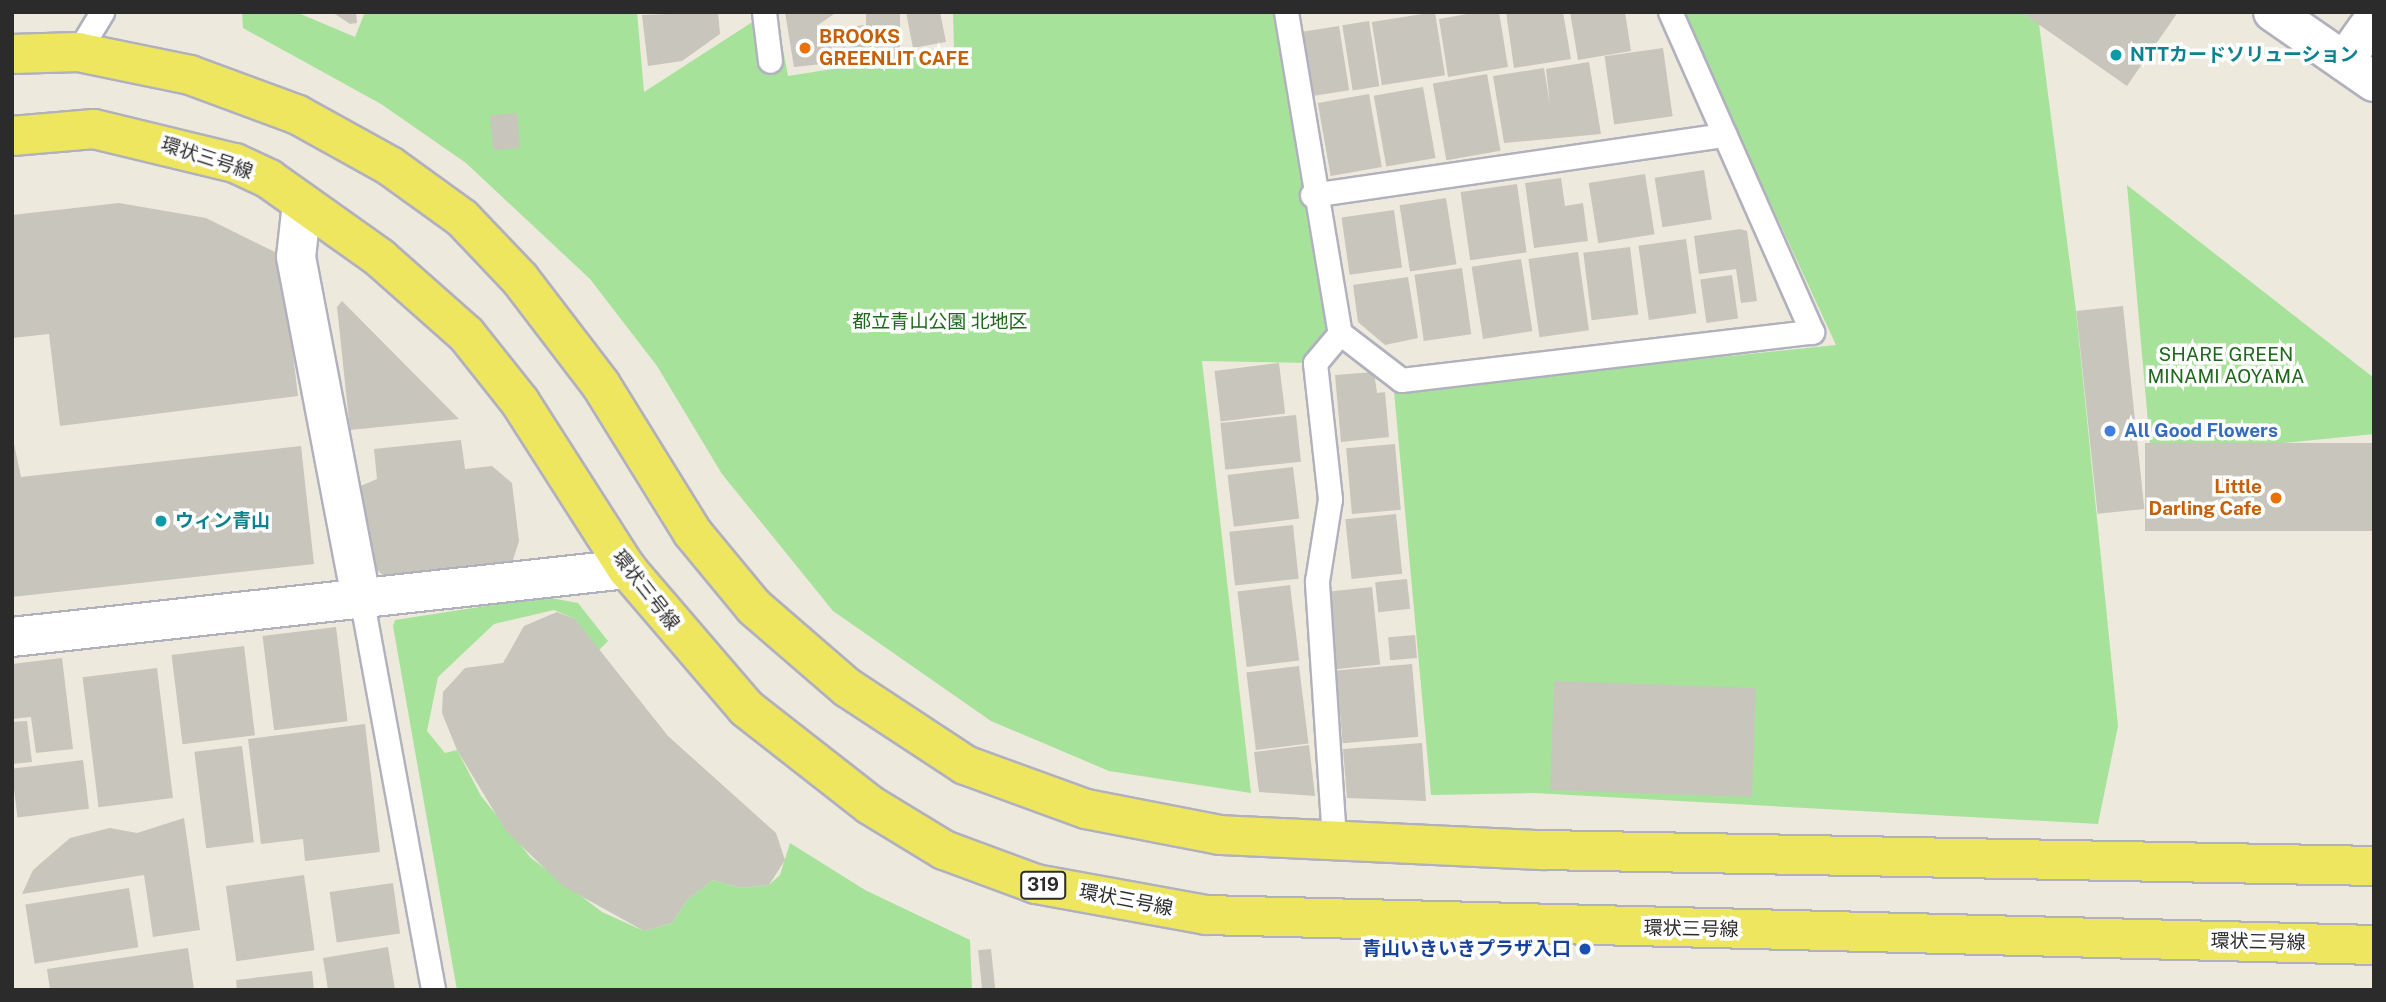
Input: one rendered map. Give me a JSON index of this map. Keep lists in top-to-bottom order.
{
  "streets": {
    "main road": ["環状三号線", "319"]
  },
  "parks": ["都立青山公園 北地区", "SHARE GREEN MINAMI AOYAMA"],
  "places": [
    "BROOKS GREENLIT CAFE",
    "NTTカードソリューション",
    "All Good Flowers",
    "Little Darling Cafe",
    "ウィン青山",
    "青山いきいきプラザ入口"
  ]
}
